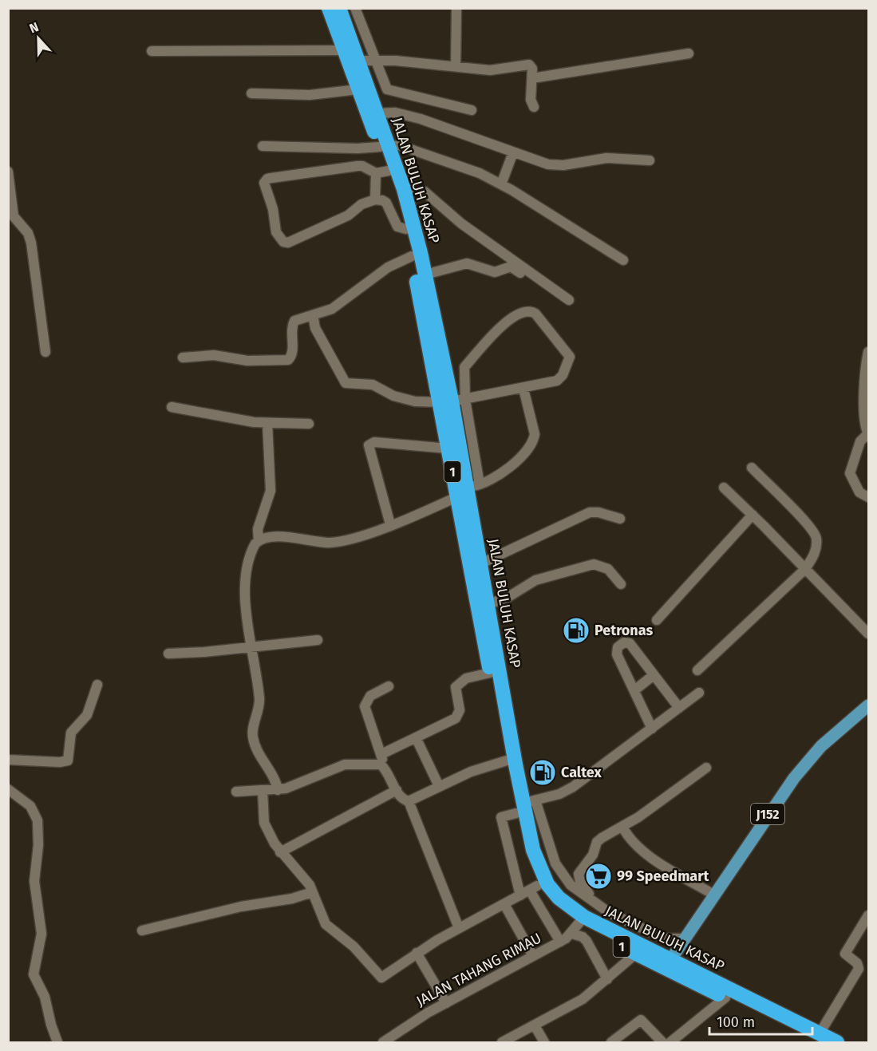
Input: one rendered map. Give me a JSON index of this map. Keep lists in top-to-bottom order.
{
  "streets": {
    "highway": ["JALAN BULUH KASAP", "1"],
    "main road": ["J152"],
    "street": ["JALAN TAHANG RIMAU"]
  },
  "crossings": [
    ["JALAN BULUH KASAP", "J152"],
    ["JALAN BULUH KASAP", "JALAN TAHANG RIMAU"]
  ],
  "places": {
    "fuel station": ["Petronas", "Caltex"],
    "supermarket": ["99 Speedmart"]
  },
  "scale_bar": "100 m",
  "north": "top"
}
